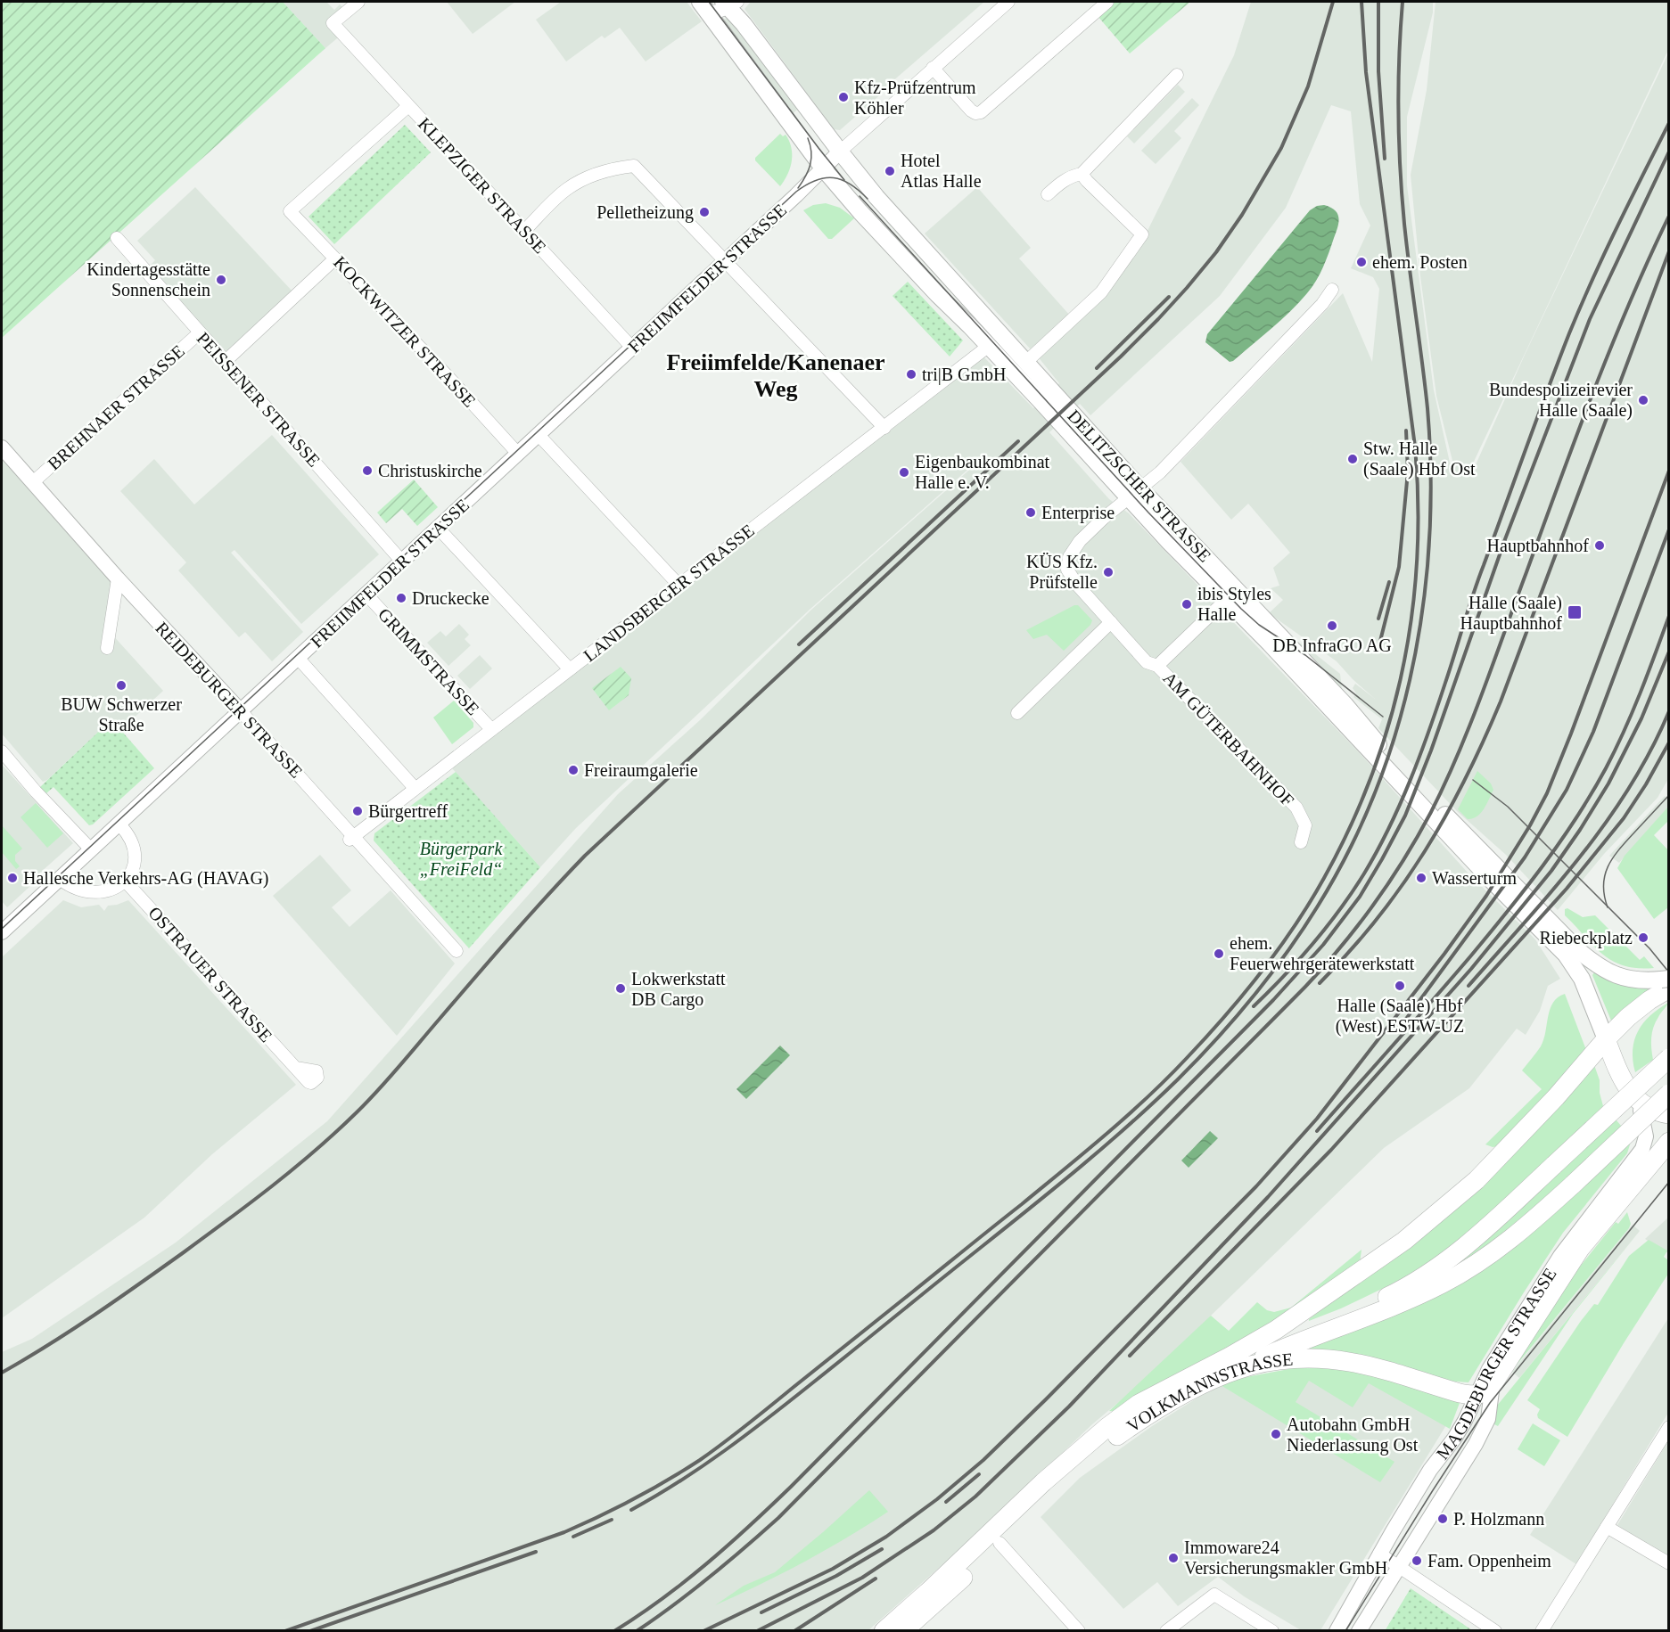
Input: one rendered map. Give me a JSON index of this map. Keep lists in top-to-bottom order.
{
  "streets": {
    "main road": ["DELITZSCHER STRASSE", "MAGDEBURGER STRASSE", "VOLKMANNSTRASSE"],
    "street": [
      "KLEPZIGER STRASSE",
      "FREIIMFELDER STRASSE",
      "KOCKWITZER STRASSE",
      "PEISSENER STRASSE",
      "BREHNAER STRASSE",
      "LANDSBERGER STRASSE",
      "GRIMMSTRASSE",
      "REIDEBURGER STRASSE",
      "AM GÜTERBAHNHOF",
      "OSTRAUER STRASSE"
    ]
  },
  "crossings": [
    ["KLEPZIGER STRASSE", "FREIIMFELDER STRASSE"],
    ["KLEPZIGER STRASSE", "KOCKWITZER STRASSE"],
    ["FREIIMFELDER STRASSE", "KOCKWITZER STRASSE"],
    ["FREIIMFELDER STRASSE", "PEISSENER STRASSE"],
    ["FREIIMFELDER STRASSE", "DELITZSCHER STRASSE"],
    ["FREIIMFELDER STRASSE", "GRIMMSTRASSE"],
    ["FREIIMFELDER STRASSE", "REIDEBURGER STRASSE"],
    ["PEISSENER STRASSE", "BREHNAER STRASSE"],
    ["BREHNAER STRASSE", "REIDEBURGER STRASSE"],
    ["DELITZSCHER STRASSE", "LANDSBERGER STRASSE"],
    ["DELITZSCHER STRASSE", "AM GÜTERBAHNHOF"],
    ["LANDSBERGER STRASSE", "GRIMMSTRASSE"],
    ["LANDSBERGER STRASSE", "REIDEBURGER STRASSE"],
    ["MAGDEBURGER STRASSE", "VOLKMANNSTRASSE"]
  ],
  "districts": ["Freiimfelde/Kanenaer Weg"],
  "parks": ["Bürgerpark „FreiFeld“"],
  "places": {
    "other": [
      "Kfz-Prüfzentrum Köhler",
      "Hotel Atlas Halle",
      "Pelletheizung",
      "ehem. Posten",
      "Kindertagesstätte Sonnenschein",
      "tri|B GmbH",
      "Bundespolizeirevier Halle (Saale)",
      "Stw. Halle (Saale) Hbf Ost",
      "Christuskirche",
      "Eigenbaukombinat Halle e. V.",
      "Enterprise",
      "Hauptbahnhof",
      "KÜS Kfz. Prüfstelle",
      "Druckecke",
      "ibis Styles Halle",
      "DB InfraGO AG",
      "BUW Schwerzer Straße",
      "Freiraumgalerie",
      "Bürgertreff",
      "Hallesche Verkehrs-AG (HAVAG)",
      "Wasserturm",
      "Riebeckplatz",
      "ehem. Feuerwehrgerätewerkstatt",
      "Halle (Saale) Hbf (West) ESTW-UZ",
      "Lokwerkstatt DB Cargo",
      "Autobahn GmbH Niederlassung Ost",
      "P. Holzmann",
      "Immoware24 Versicherungsmakler GmbH",
      "Fam. Oppenheim"
    ],
    "transit": ["Halle (Saale) Hauptbahnhof"]
  }
}
